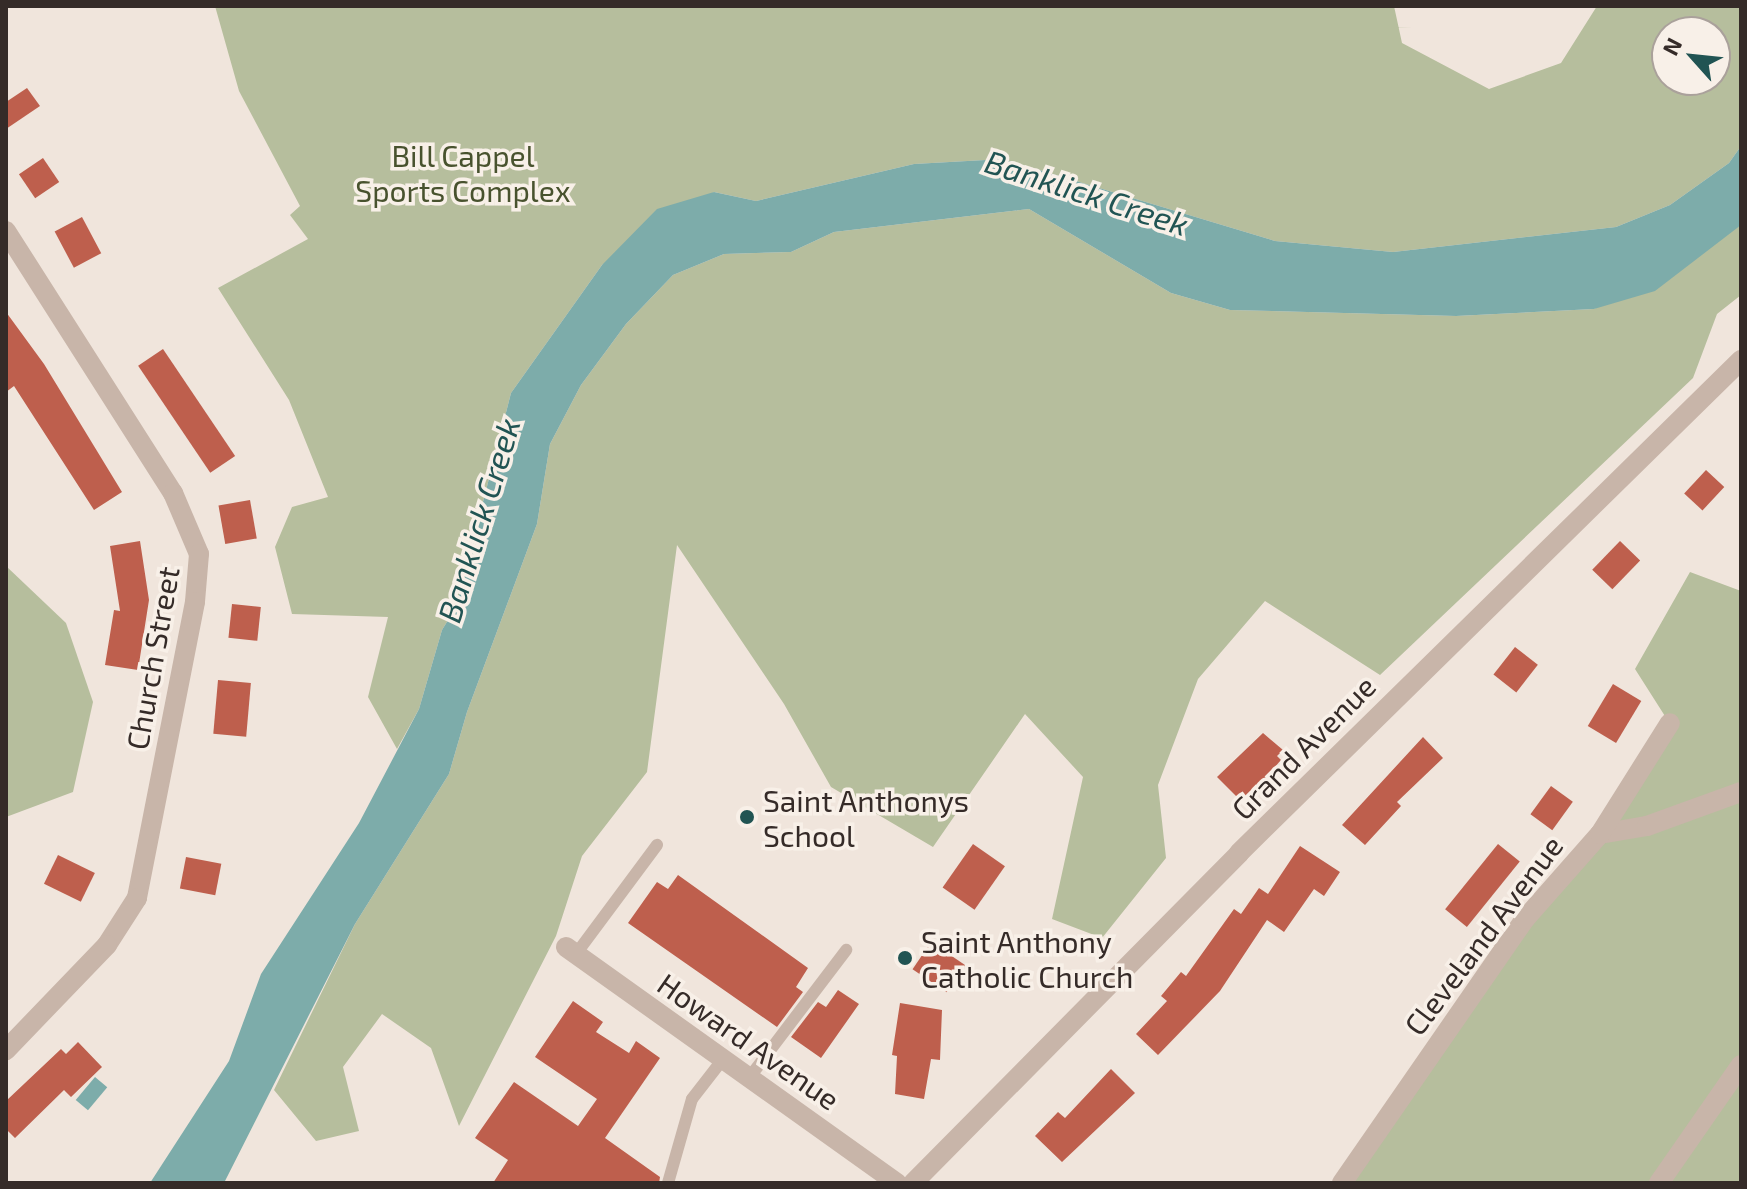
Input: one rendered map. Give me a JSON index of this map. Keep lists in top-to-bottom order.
{
  "streets": {
    "street": [
      "Church Street",
      "Grand Avenue",
      "Cleveland Avenue",
      "Howard Avenue"
    ]
  },
  "water": ["Banklick Creek"],
  "parks": ["Bill Cappel Sports Complex"],
  "places": ["Saint Anthonys School", "Saint Anthony Catholic Church"],
  "north": "top left"
}
